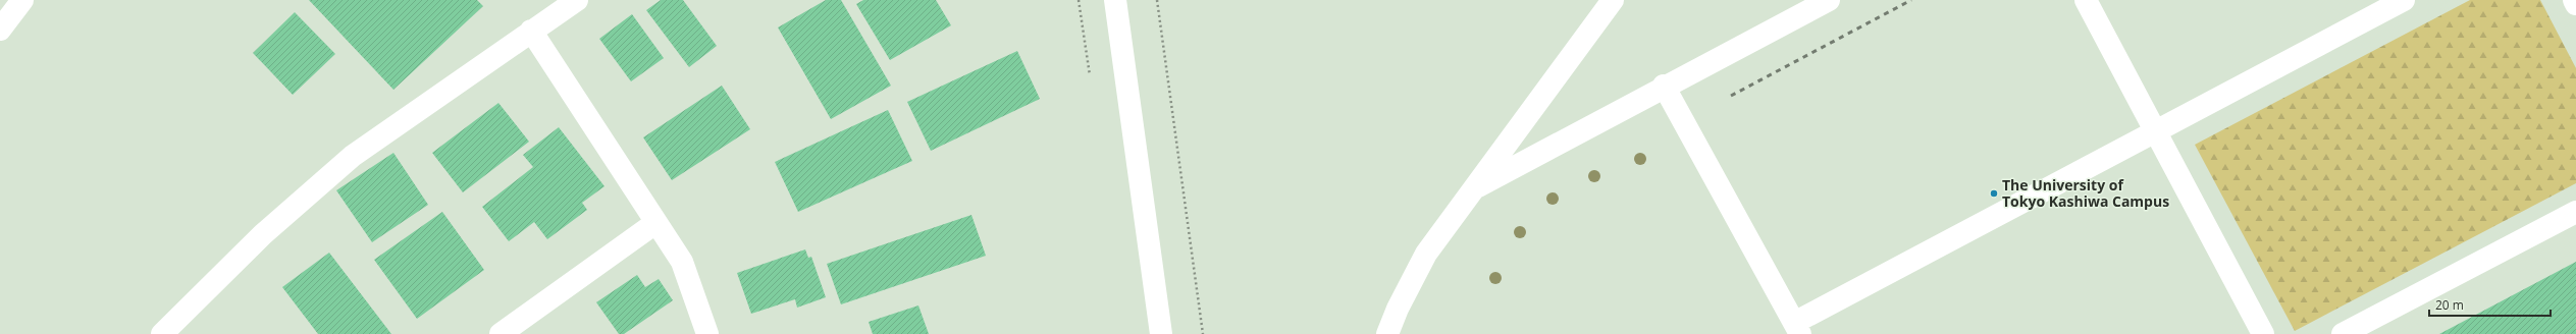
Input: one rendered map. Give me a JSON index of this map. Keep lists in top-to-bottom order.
{
  "places": ["The University of Tokyo Kashiwa Campus"],
  "scale_bar": "20 m"
}
